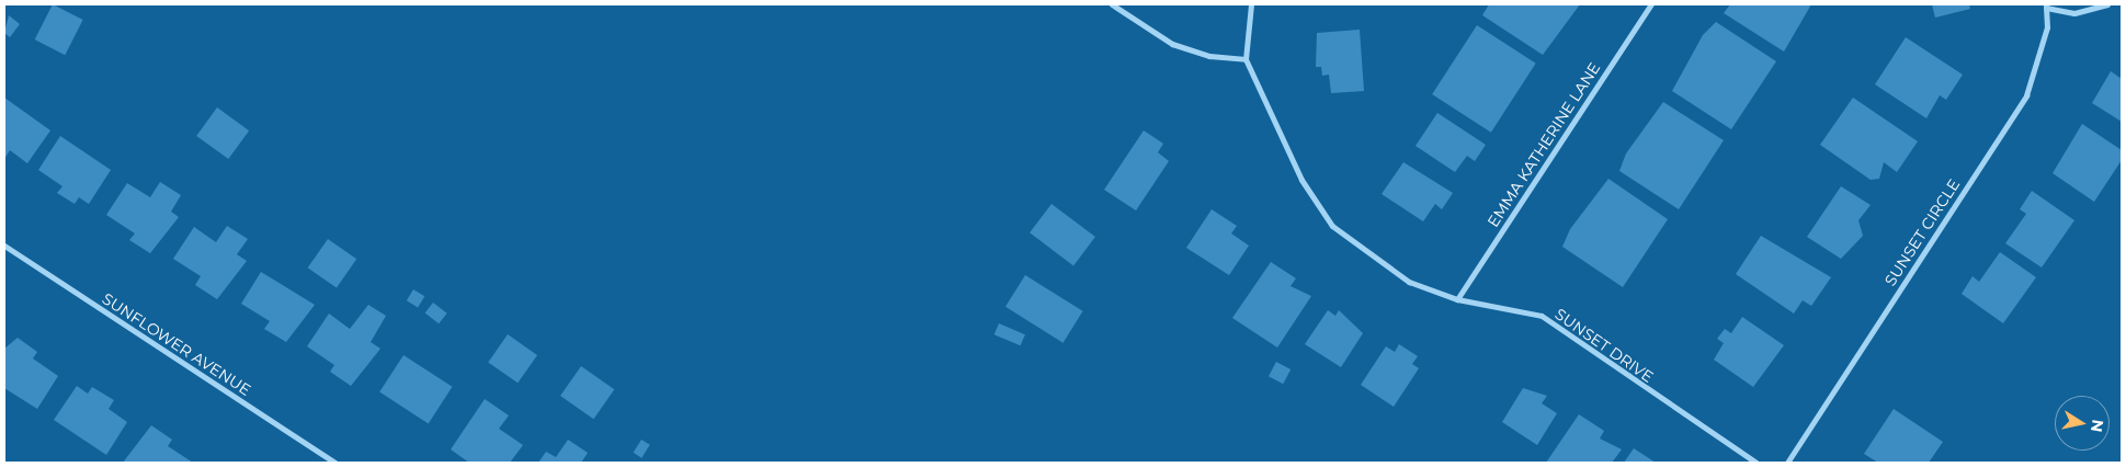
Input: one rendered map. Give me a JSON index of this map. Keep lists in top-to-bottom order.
{
  "streets": {
    "street": [
      "EMMA KATHERINE LANE",
      "SUNSET CIRCLE",
      "SUNFLOWER AVENUE",
      "SUNSET DRIVE"
    ]
  },
  "crossings": [
    ["EMMA KATHERINE LANE", "SUNSET DRIVE"]
  ],
  "north": "right"
}
